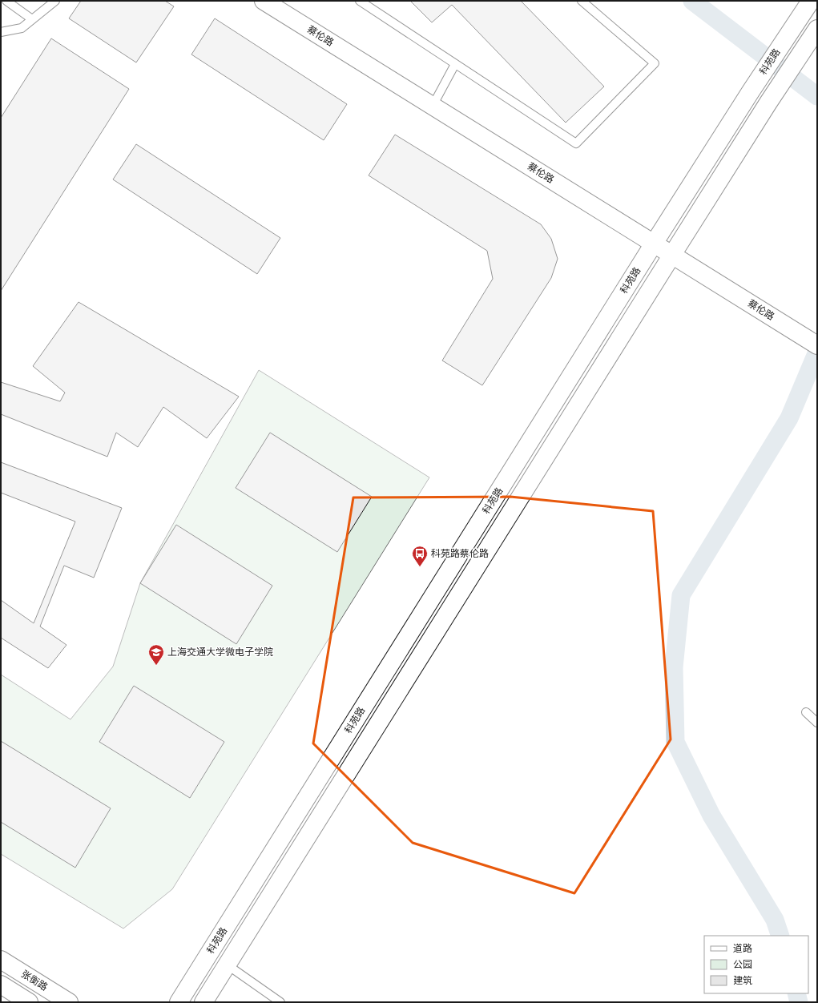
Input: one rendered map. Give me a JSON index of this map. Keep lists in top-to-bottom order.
{
  "streets": {
    "street": ["蔡伦路", "科苑路", "张衡路"]
  },
  "crossings": [
    ["蔡伦路", "科苑路"]
  ],
  "places": {
    "bus stop": ["科苑路蔡伦路"],
    "school or university": ["上海交通大学微电子学院"]
  },
  "legend": ["道路", "公园", "建筑"]
}
